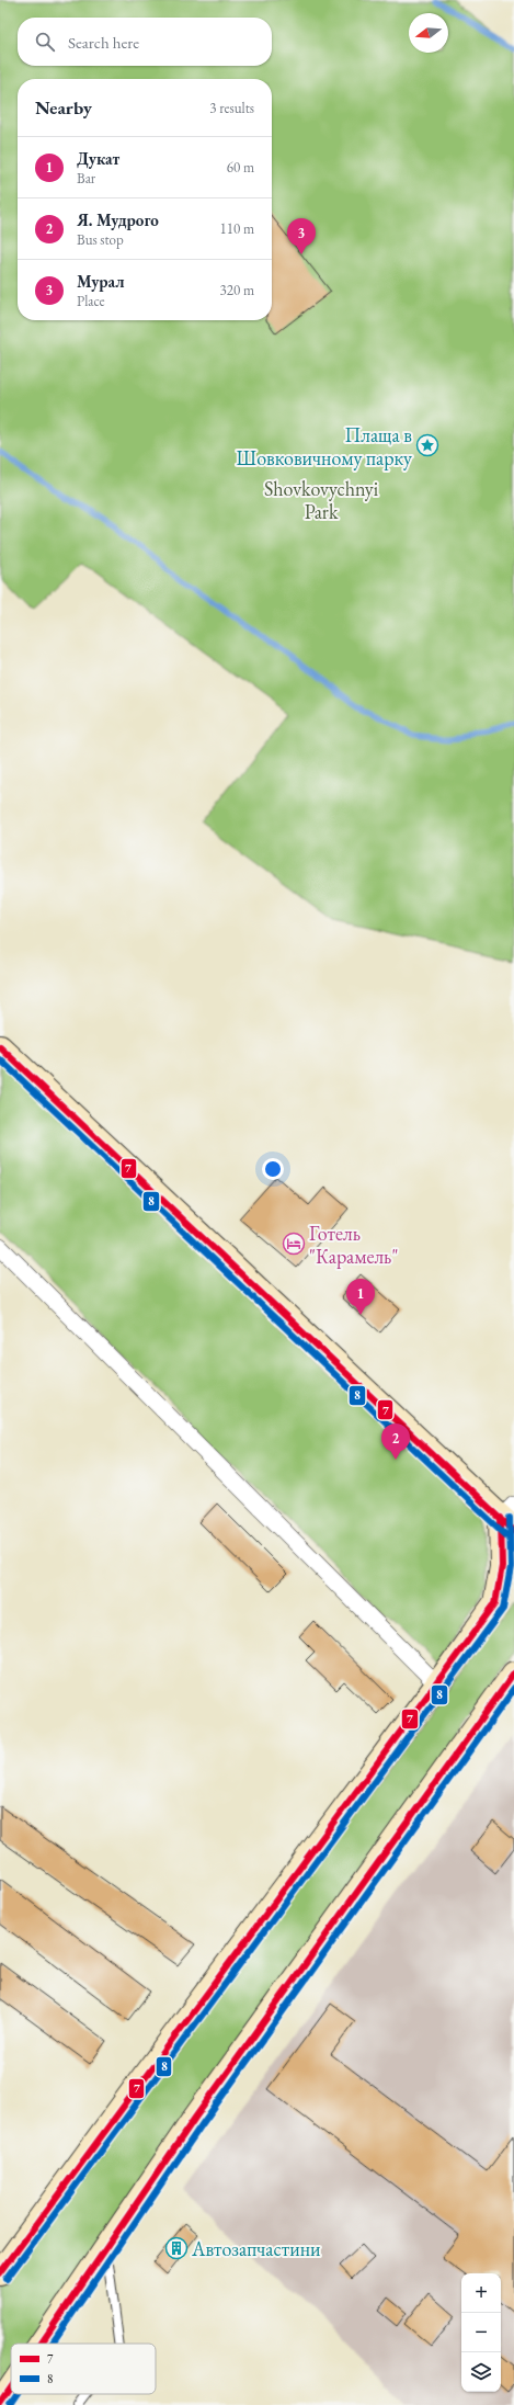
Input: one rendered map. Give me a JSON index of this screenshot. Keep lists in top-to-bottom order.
{
  "parks": ["Shovkovychnyi Park"],
  "places": {
    "place": ["Плаща в Шовковичному парку"],
    "hotel": ["Готель \"Карамель\""],
    "building": ["Автозапчастини"]
  },
  "lines": ["transit line 7", "transit line 8"],
  "legend": ["7", "8"],
  "north": "left",
  "page": {
    "search": "Search here",
    "heading": ["Nearby", "3 results"],
    "list": [
      {
        "mark": "1",
        "name": "Дукат",
        "note": "Bar",
        "value": "60 m"
      },
      {
        "mark": "2",
        "name": "Я. Мудрого",
        "note": "Bus stop",
        "value": "110 m"
      },
      {
        "mark": "3",
        "name": "Мурал",
        "note": "Place",
        "value": "320 m"
      }
    ],
    "pins": ["3", "1", "2"],
    "map_buttons": ["+", "−"]
  }
}
